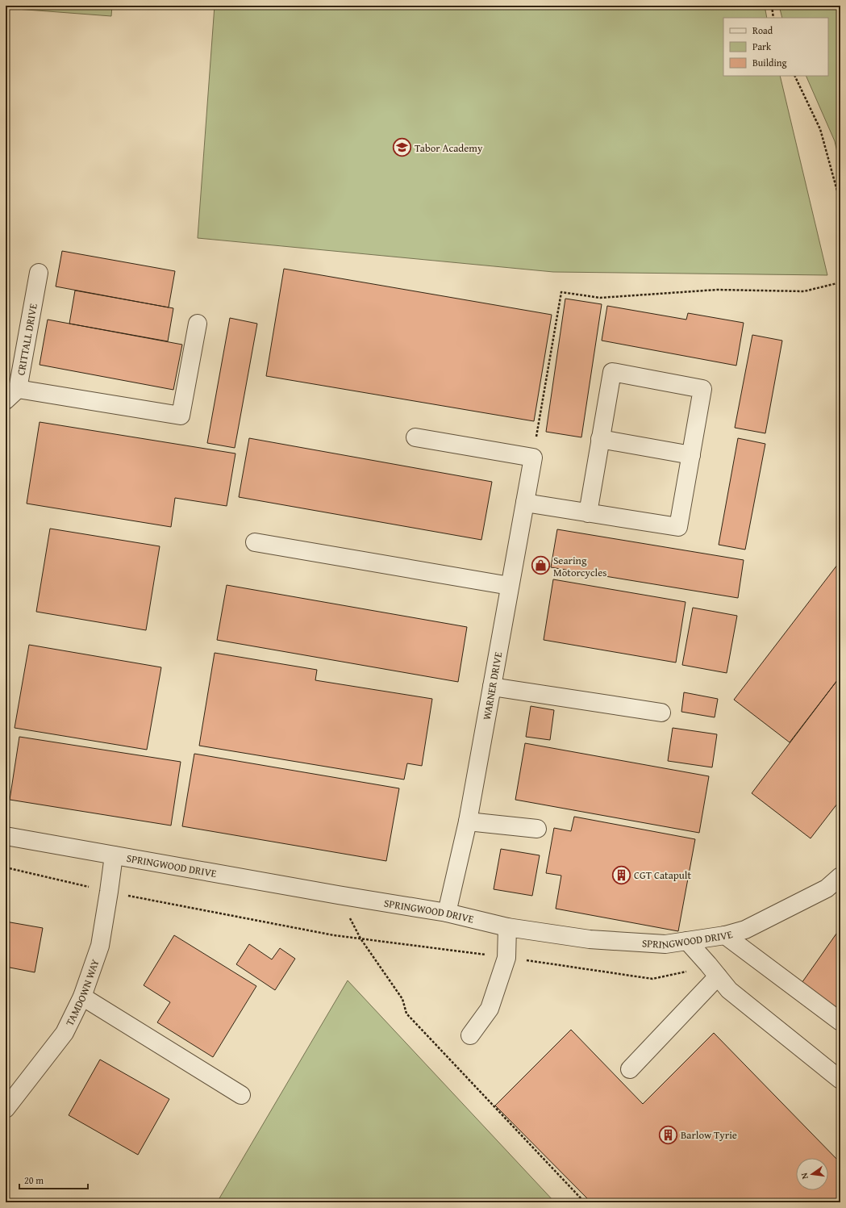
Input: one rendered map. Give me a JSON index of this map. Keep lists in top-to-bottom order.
{
  "streets": {
    "street": [
      "CRITTALL DRIVE",
      "WARNER DRIVE",
      "SPRINGWOOD DRIVE",
      "TAMDOWN WAY"
    ]
  },
  "crossings": [
    ["WARNER DRIVE", "SPRINGWOOD DRIVE"],
    ["SPRINGWOOD DRIVE", "TAMDOWN WAY"]
  ],
  "places": {
    "school or university": ["Tabor Academy"],
    "shop": ["Searing Motorcycles"],
    "building": ["CGT Catapult", "Barlow Tyrie"]
  },
  "legend": ["Road", "Park", "Building"],
  "scale_bar": "20 m",
  "north": "left"
}
